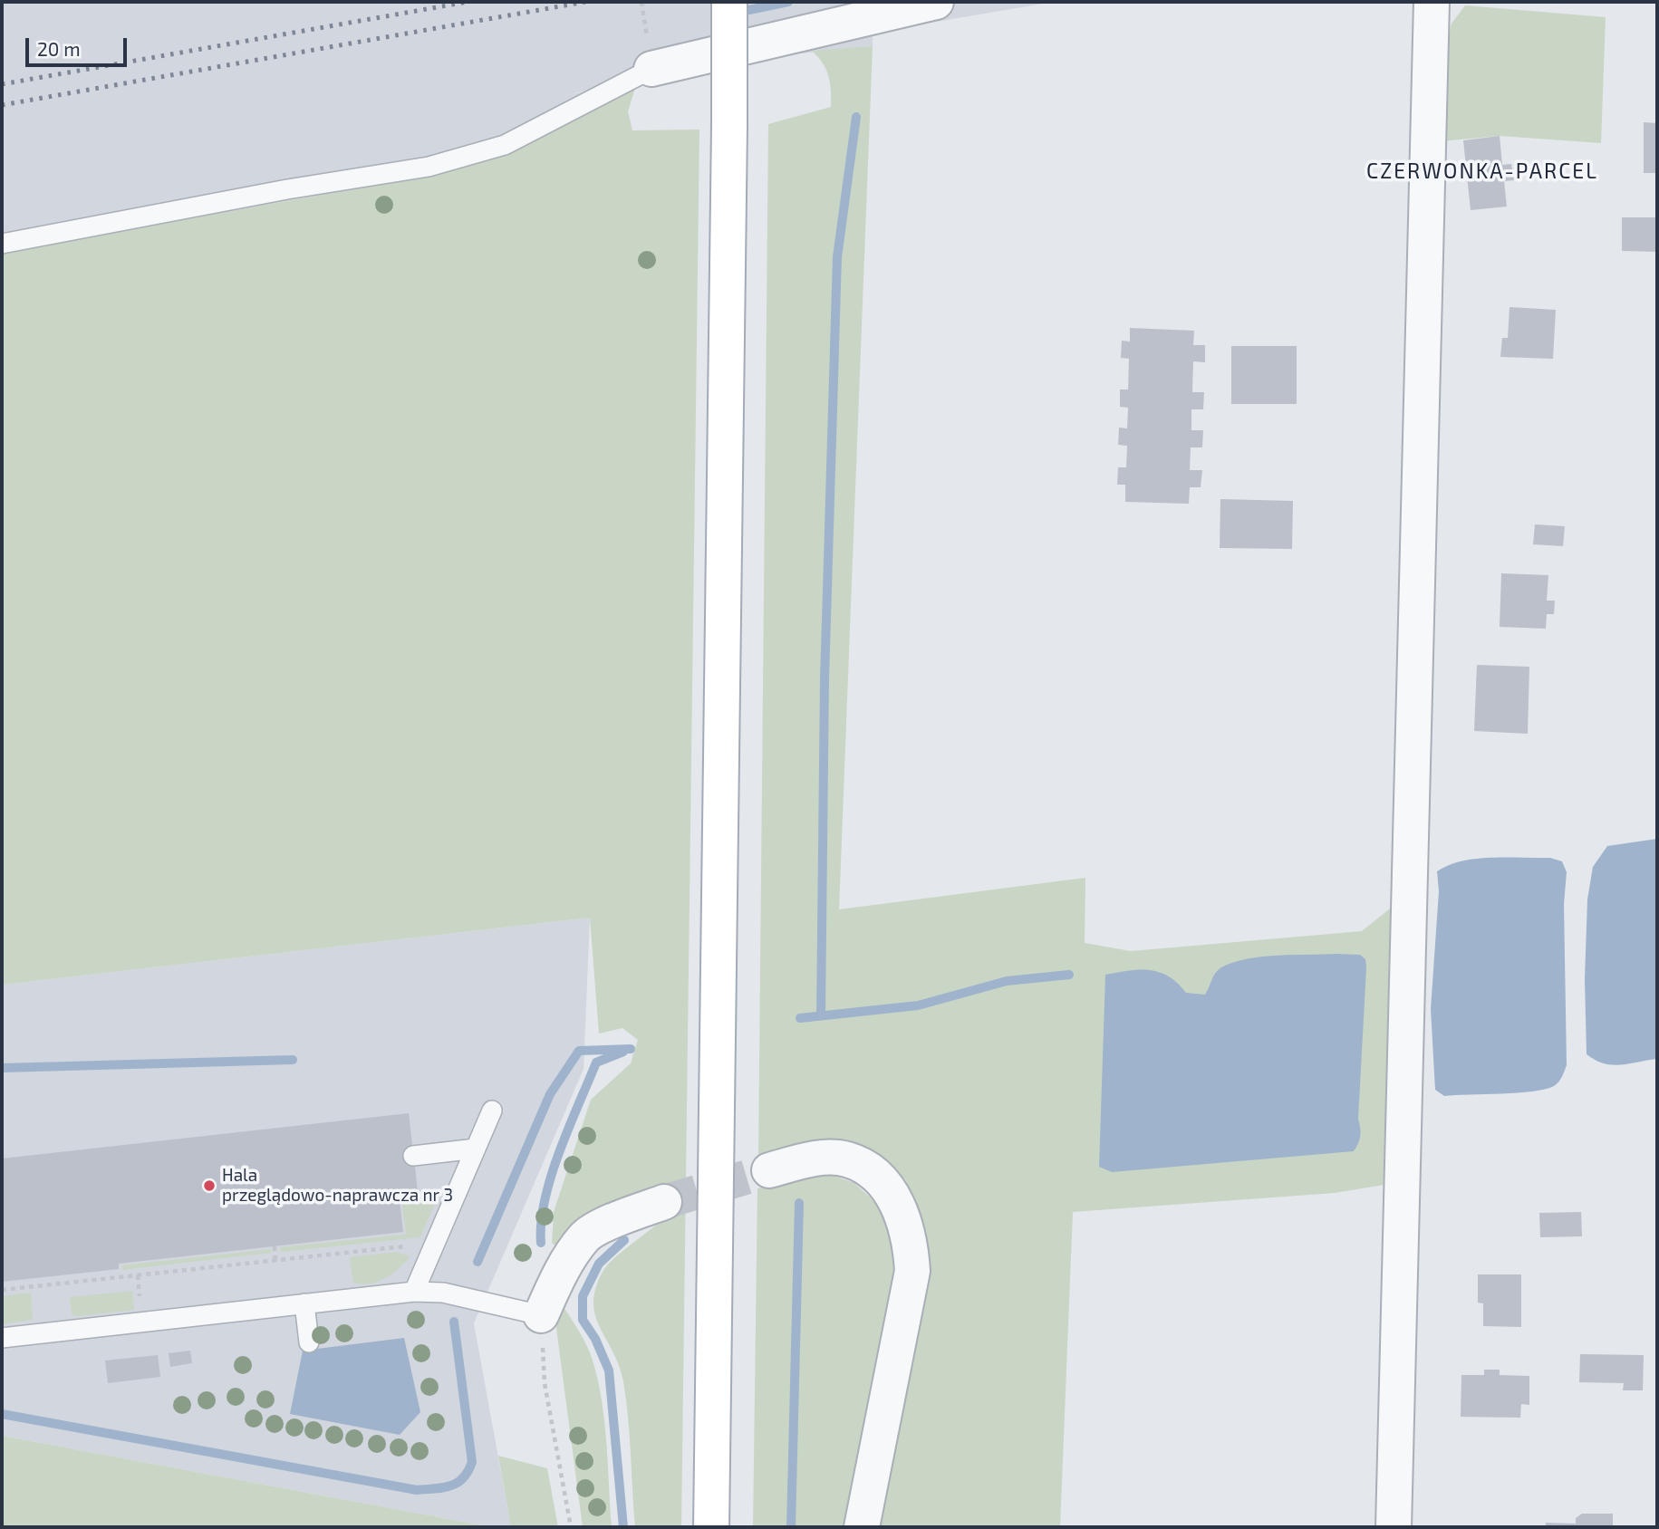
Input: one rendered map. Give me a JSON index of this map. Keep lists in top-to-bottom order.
{
  "districts": ["CZERWONKA-PARCEL"],
  "places": ["Hala przeglądowo-naprawcza nr 3"],
  "scale_bar": "20 m"
}
